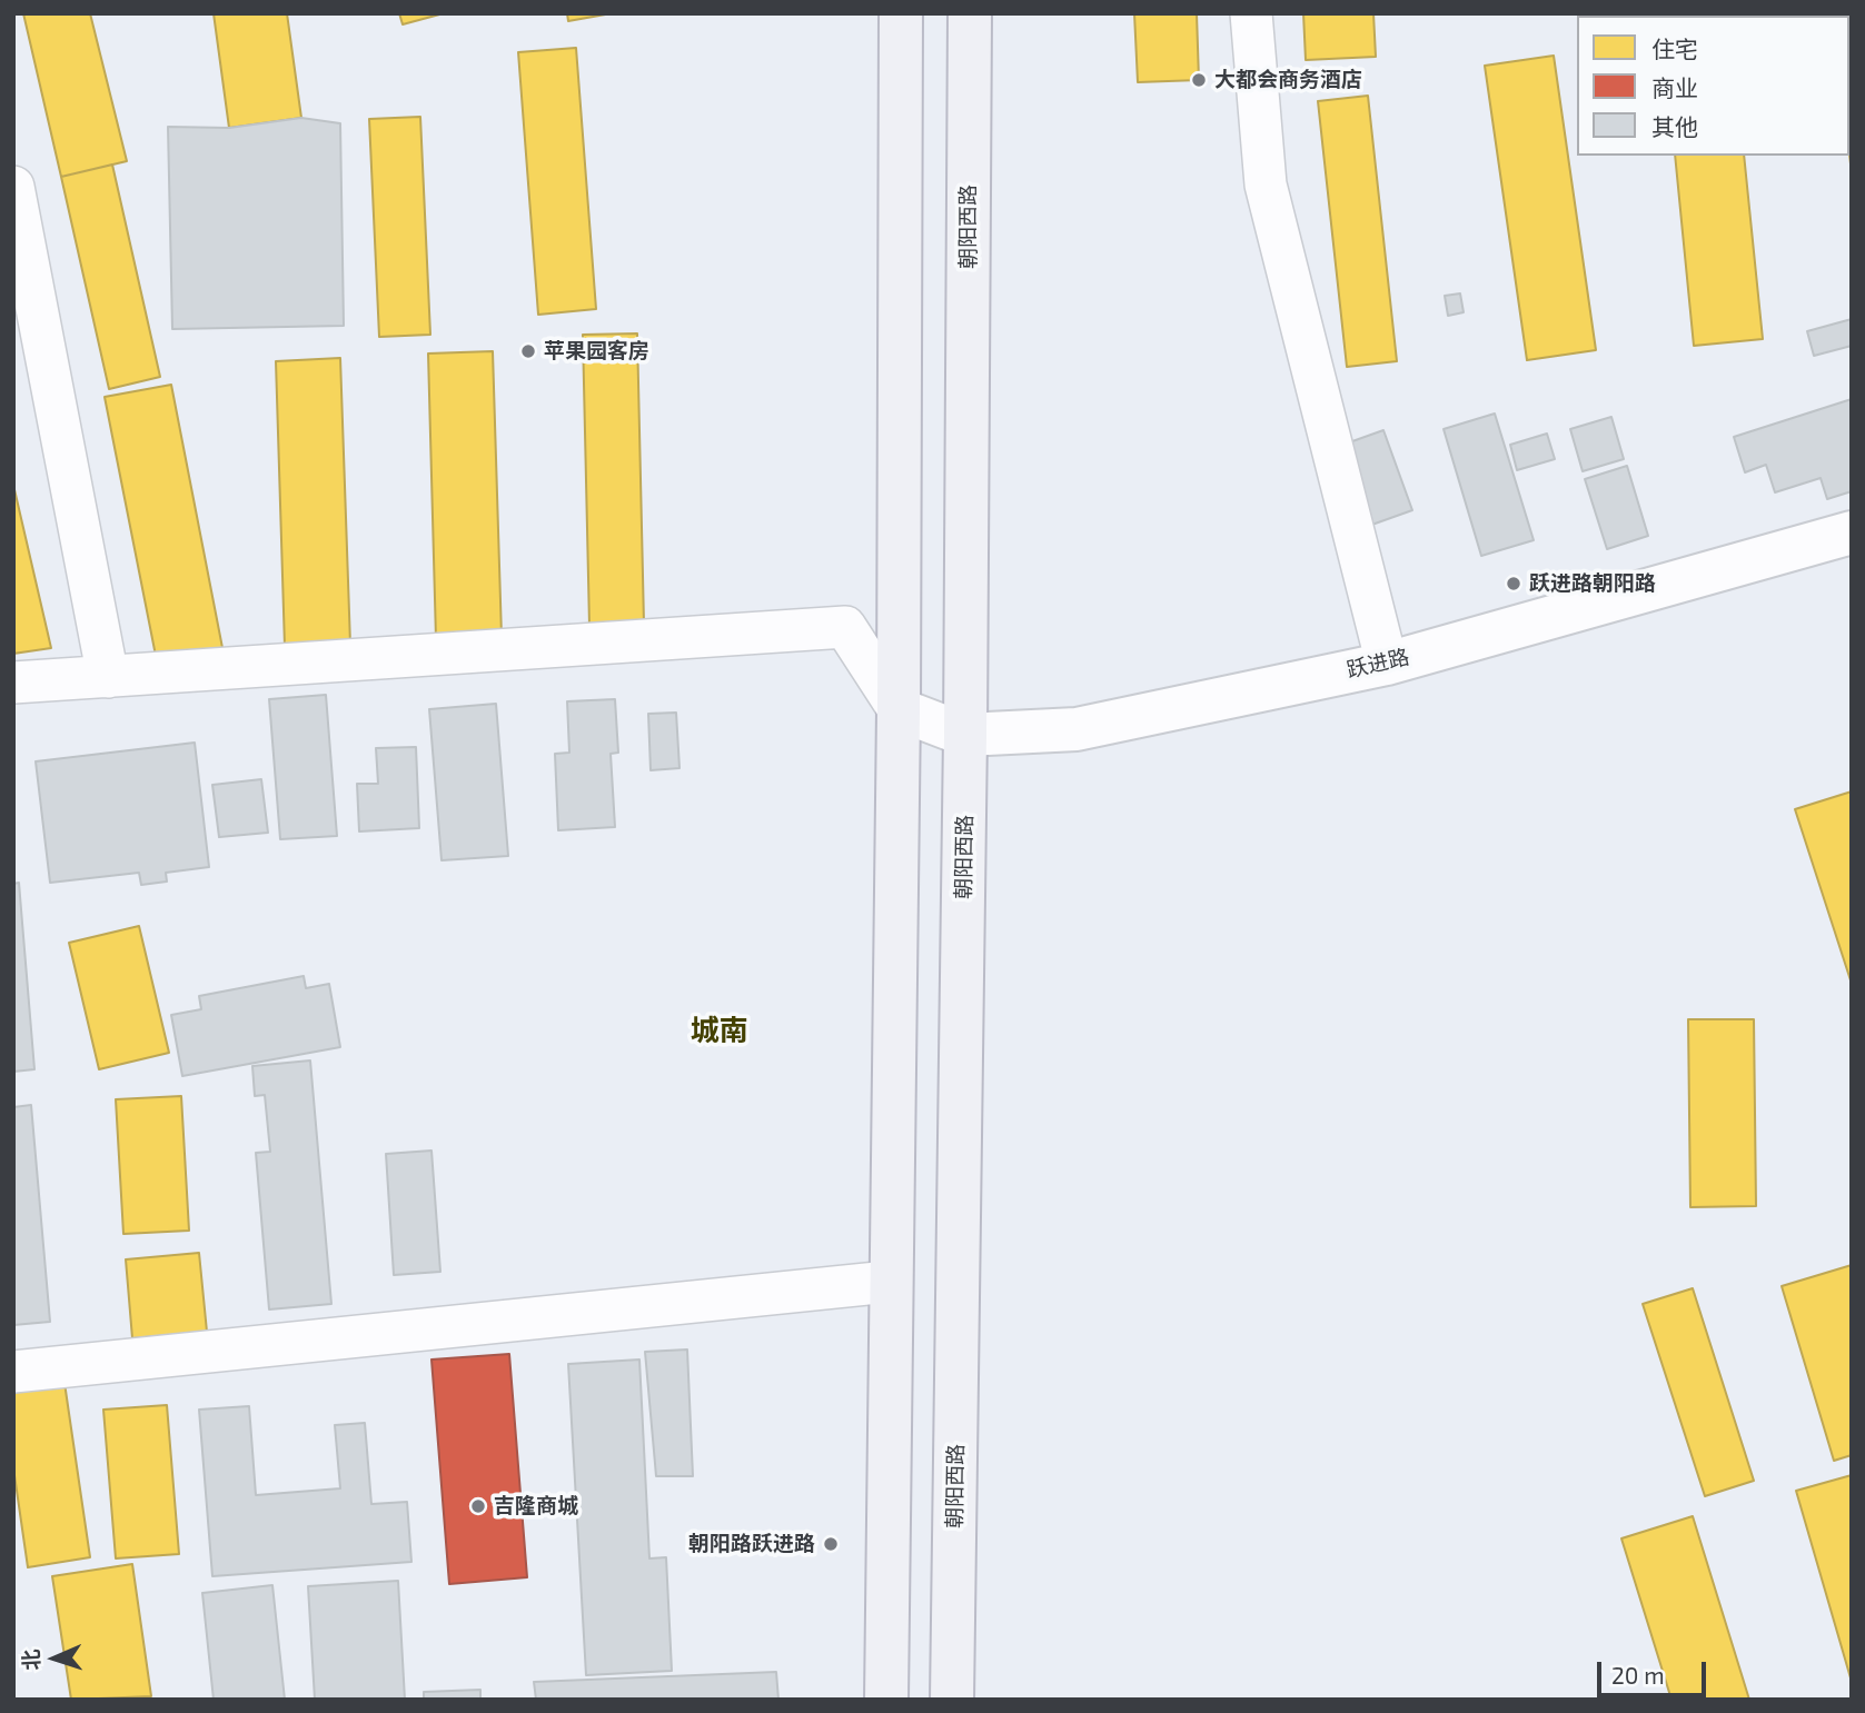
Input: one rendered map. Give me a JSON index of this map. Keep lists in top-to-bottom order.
{
  "streets": {
    "main road": ["朝阳西路"],
    "street": ["跃进路"]
  },
  "crossings": [
    ["朝阳西路", "跃进路"]
  ],
  "districts": ["城南"],
  "places": [
    "大都会商务酒店",
    "苹果园客房",
    "跃进路朝阳路",
    "吉隆商城",
    "朝阳路跃进路"
  ],
  "legend": ["住宅", "商业", "其他"],
  "scale_bar": "20 m",
  "north": "left"
}
